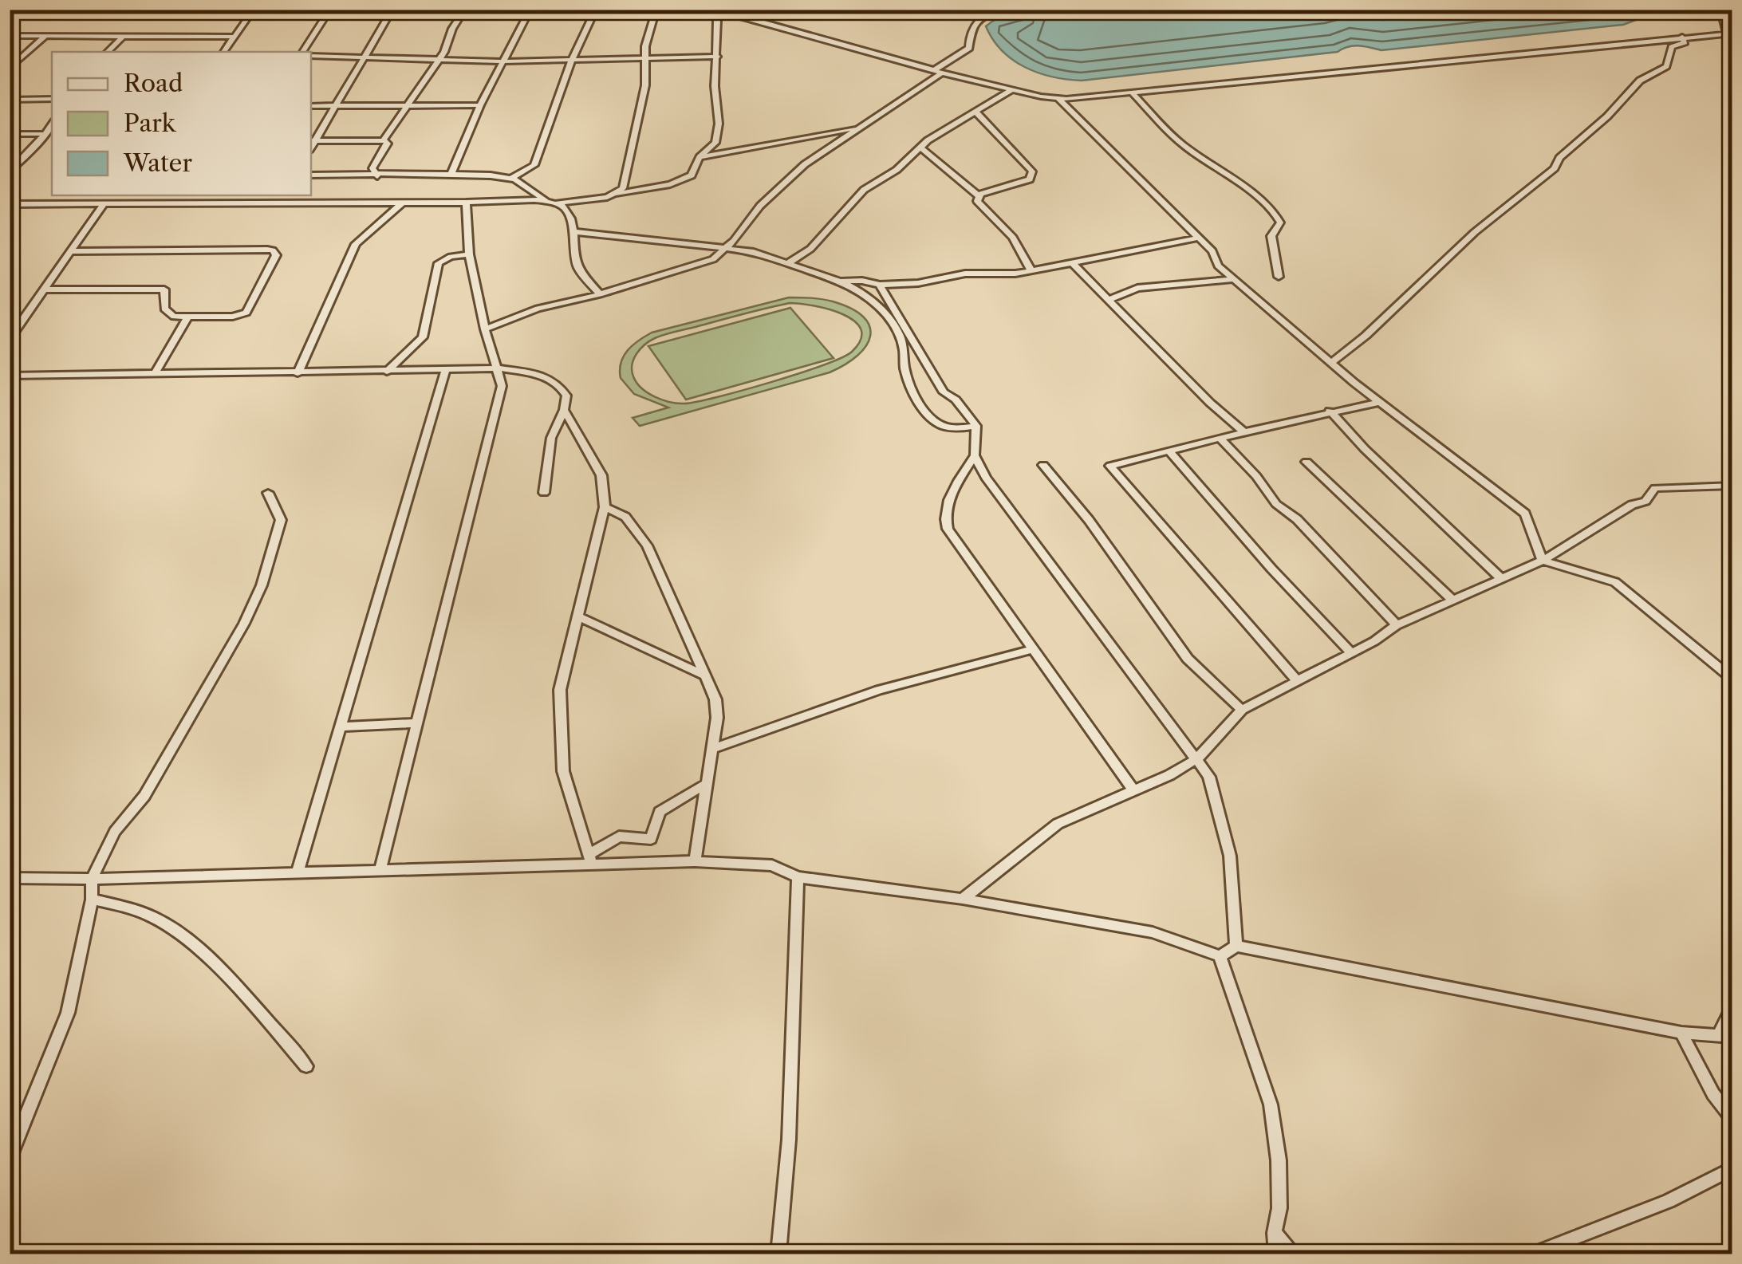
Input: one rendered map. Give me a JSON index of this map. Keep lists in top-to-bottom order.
{
  "legend": ["Road", "Park", "Water"]
}
